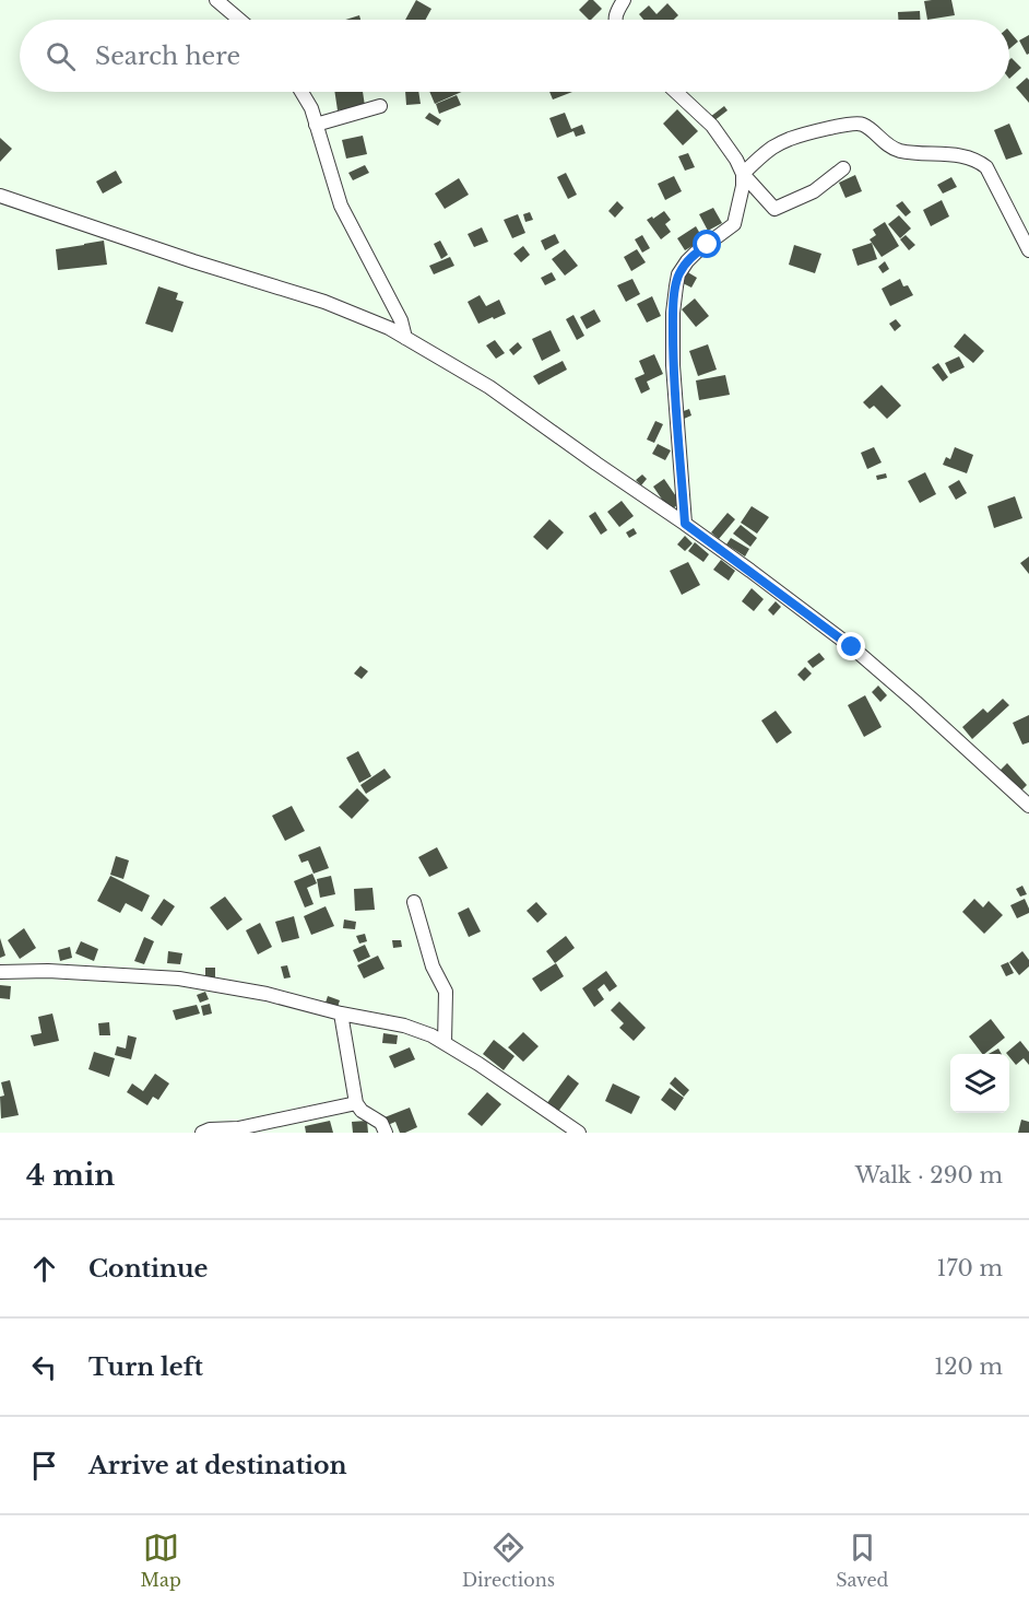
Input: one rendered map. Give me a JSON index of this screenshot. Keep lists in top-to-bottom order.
{
  "page": {
    "search": "Search here",
    "heading": ["4 min", "Walk · 290 m"],
    "list": [
      ["Continue", "170 m"],
      ["Turn left", "120 m"],
      "Arrive at destination"
    ],
    "nav": ["Map", "Directions", "Saved"]
  }
}
